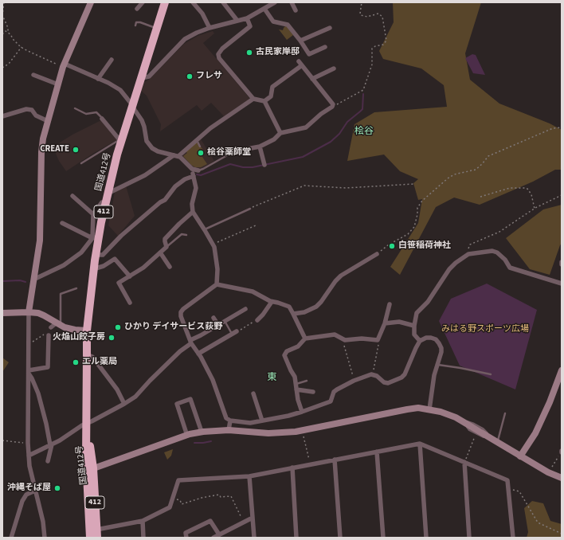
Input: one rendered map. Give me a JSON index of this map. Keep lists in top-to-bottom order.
{
  "streets": {
    "highway": ["国道412号", "412"]
  },
  "districts": ["桧谷", "東"],
  "parks": ["みはる野スポーツ広場"],
  "places": [
    "古民家岸邸",
    "フレサ",
    "CREATE",
    "桧谷薬師堂",
    "白笹稲荷神社",
    "ひかり デイサービス荻野",
    "火焔山餃子房",
    "エル薬局",
    "沖縄そば屋"
  ]
}
